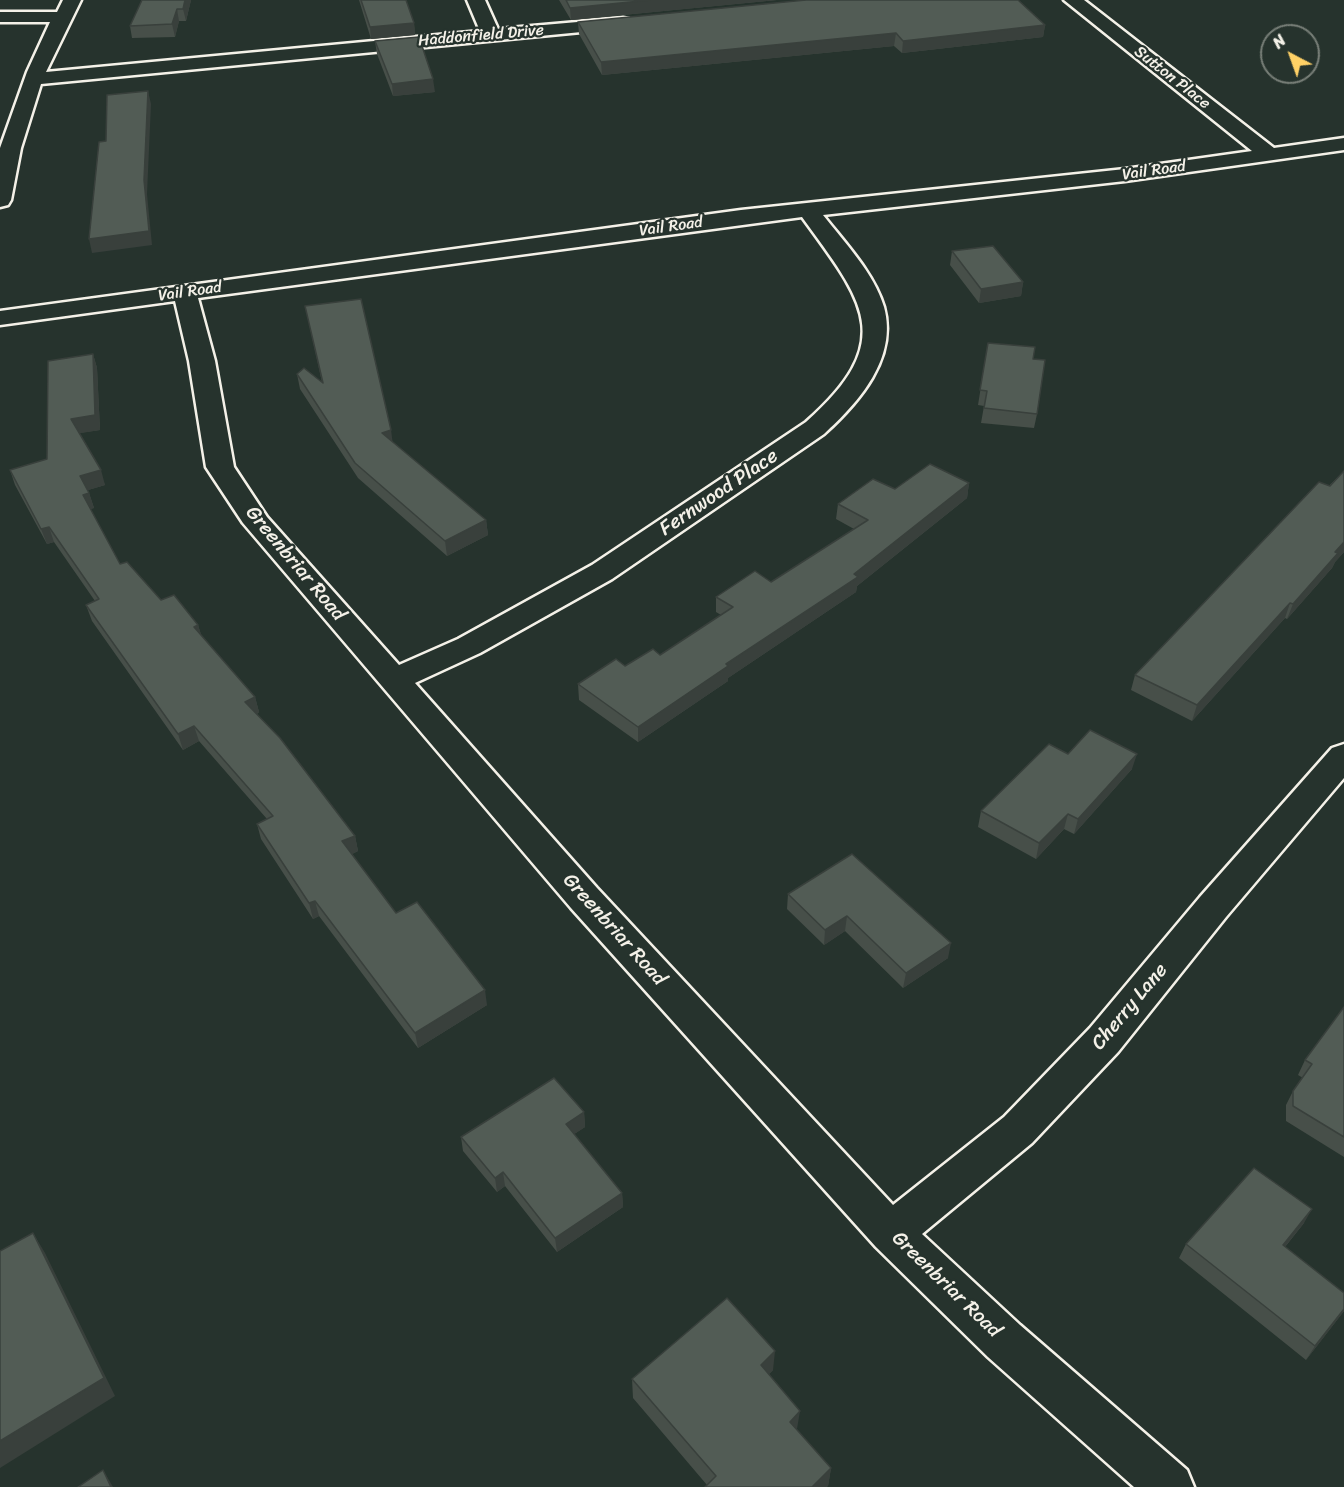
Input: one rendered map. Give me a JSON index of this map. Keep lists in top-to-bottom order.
{
  "streets": {
    "street": [
      "Haddonfield Drive",
      "Sutton Place",
      "Vail Road",
      "Fernwood Place",
      "Greenbriar Road",
      "Cherry Lane"
    ]
  },
  "crossings": [
    ["Sutton Place", "Vail Road"],
    ["Vail Road", "Fernwood Place"],
    ["Vail Road", "Greenbriar Road"],
    ["Fernwood Place", "Greenbriar Road"],
    ["Greenbriar Road", "Cherry Lane"]
  ],
  "north": "top left"
}
